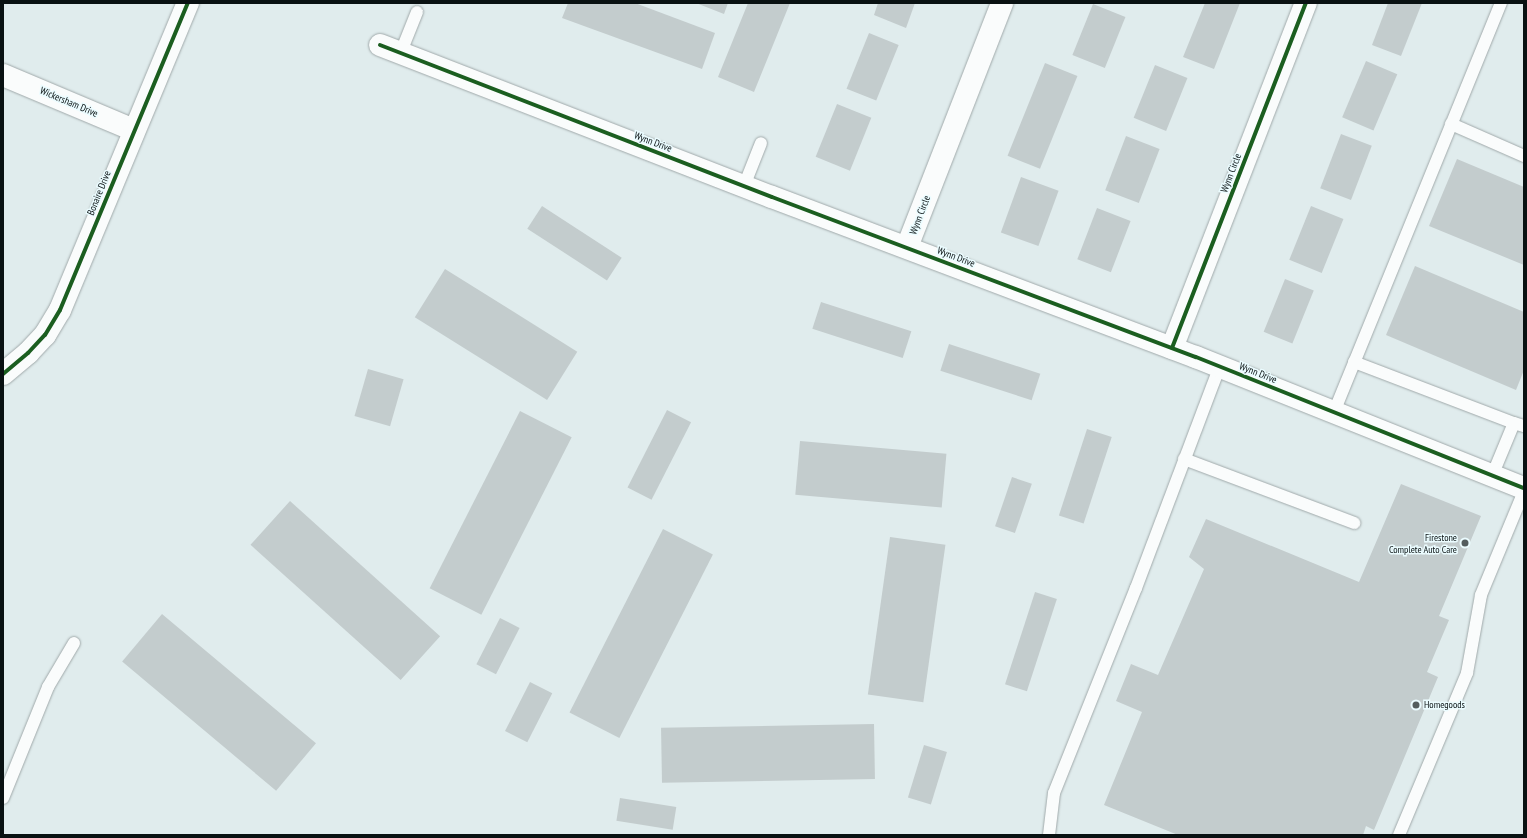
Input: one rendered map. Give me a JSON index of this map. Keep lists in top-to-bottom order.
{
  "streets": {
    "street": [
      "Wickersham Drive",
      "Wynn Drive",
      "Wynn Circle",
      "Bonaire Drive"
    ]
  },
  "crossings": [
    ["Wickersham Drive", "Bonaire Drive"],
    ["Wynn Drive", "Wynn Circle"]
  ],
  "places": ["Firestone Complete Auto Care", "Homegoods"]
}
